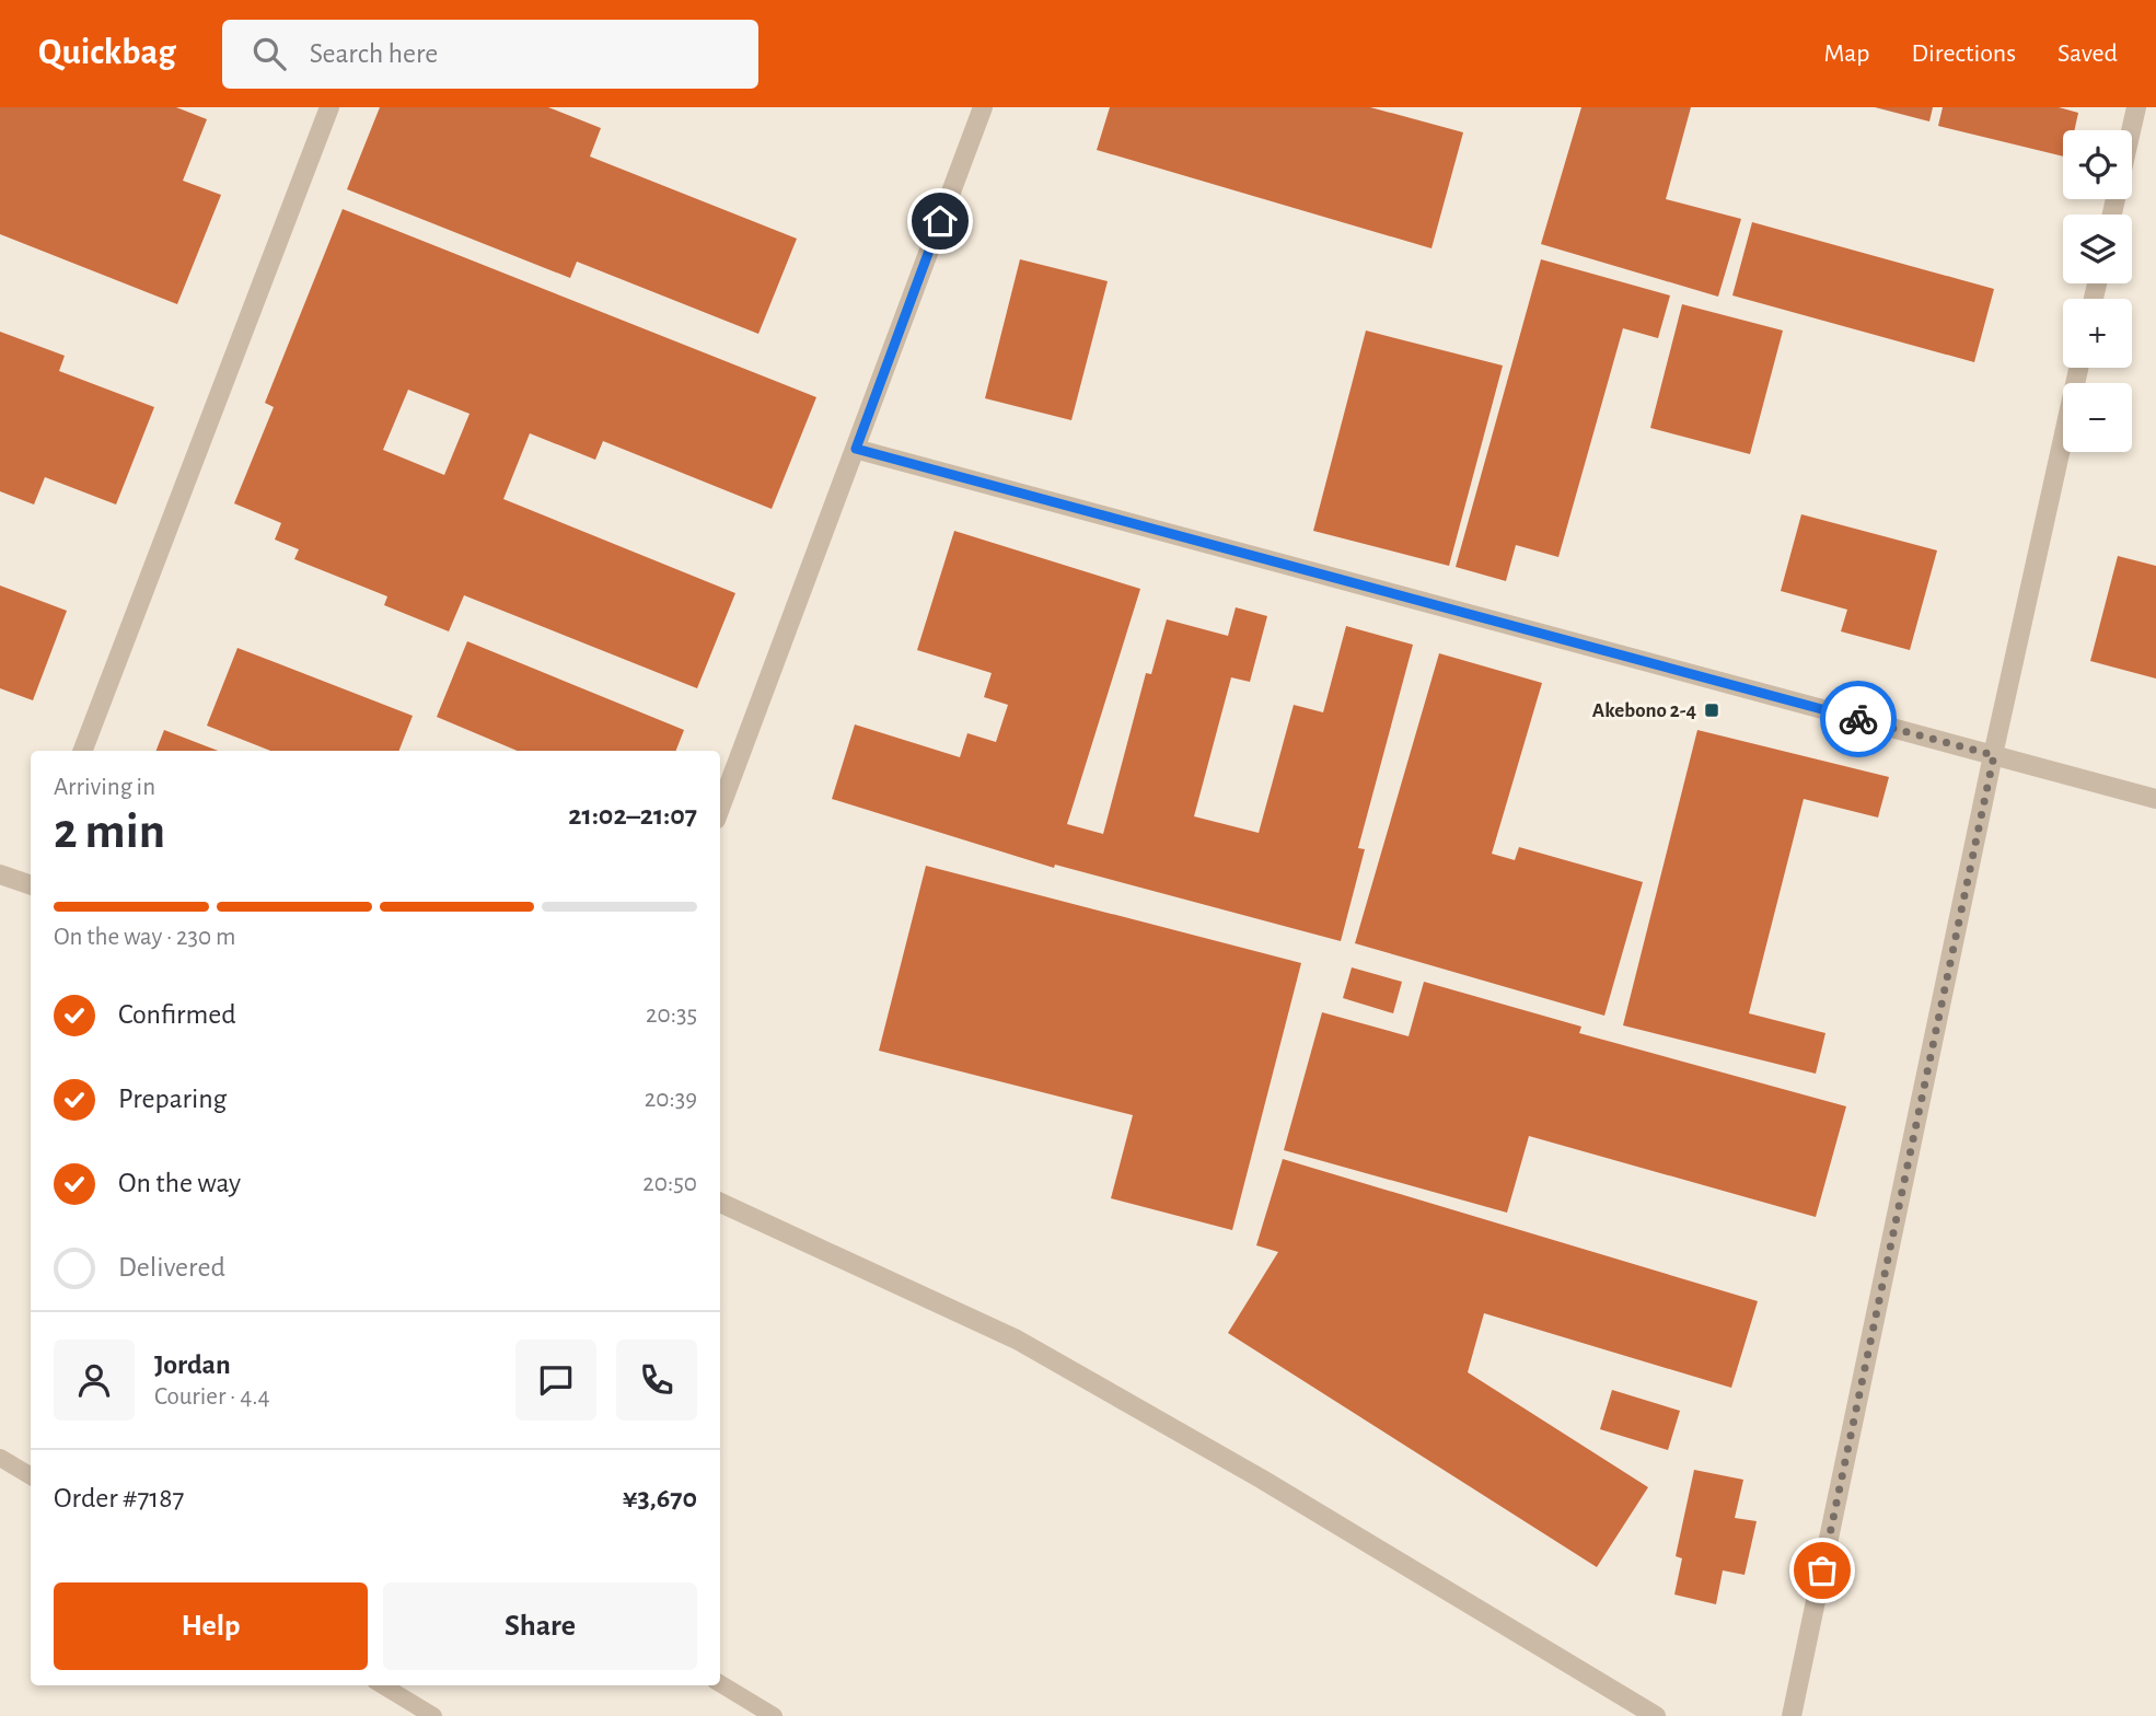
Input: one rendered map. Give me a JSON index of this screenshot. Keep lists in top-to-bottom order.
{
  "places": {
    "transit": ["Akebono 2-4"]
  },
  "page": {
    "header": "Quickbag",
    "search": "Search here",
    "nav": ["Map", "Directions", "Saved"],
    "map_buttons": ["+", "−"],
    "heading": ["2 min", "Arriving in", "21:02–21:07"],
    "panel": [
      "Jordan",
      "Courier · 4.4",
      "Order #7187",
      "¥3,670"
    ],
    "bar": "On the way · 230 m",
    "list": [
      ["Confirmed", "20:35"],
      ["Preparing", "20:39"],
      ["On the way", "20:50"],
      "Delivered"
    ],
    "buttons": ["Help", "Share"]
  }
}
